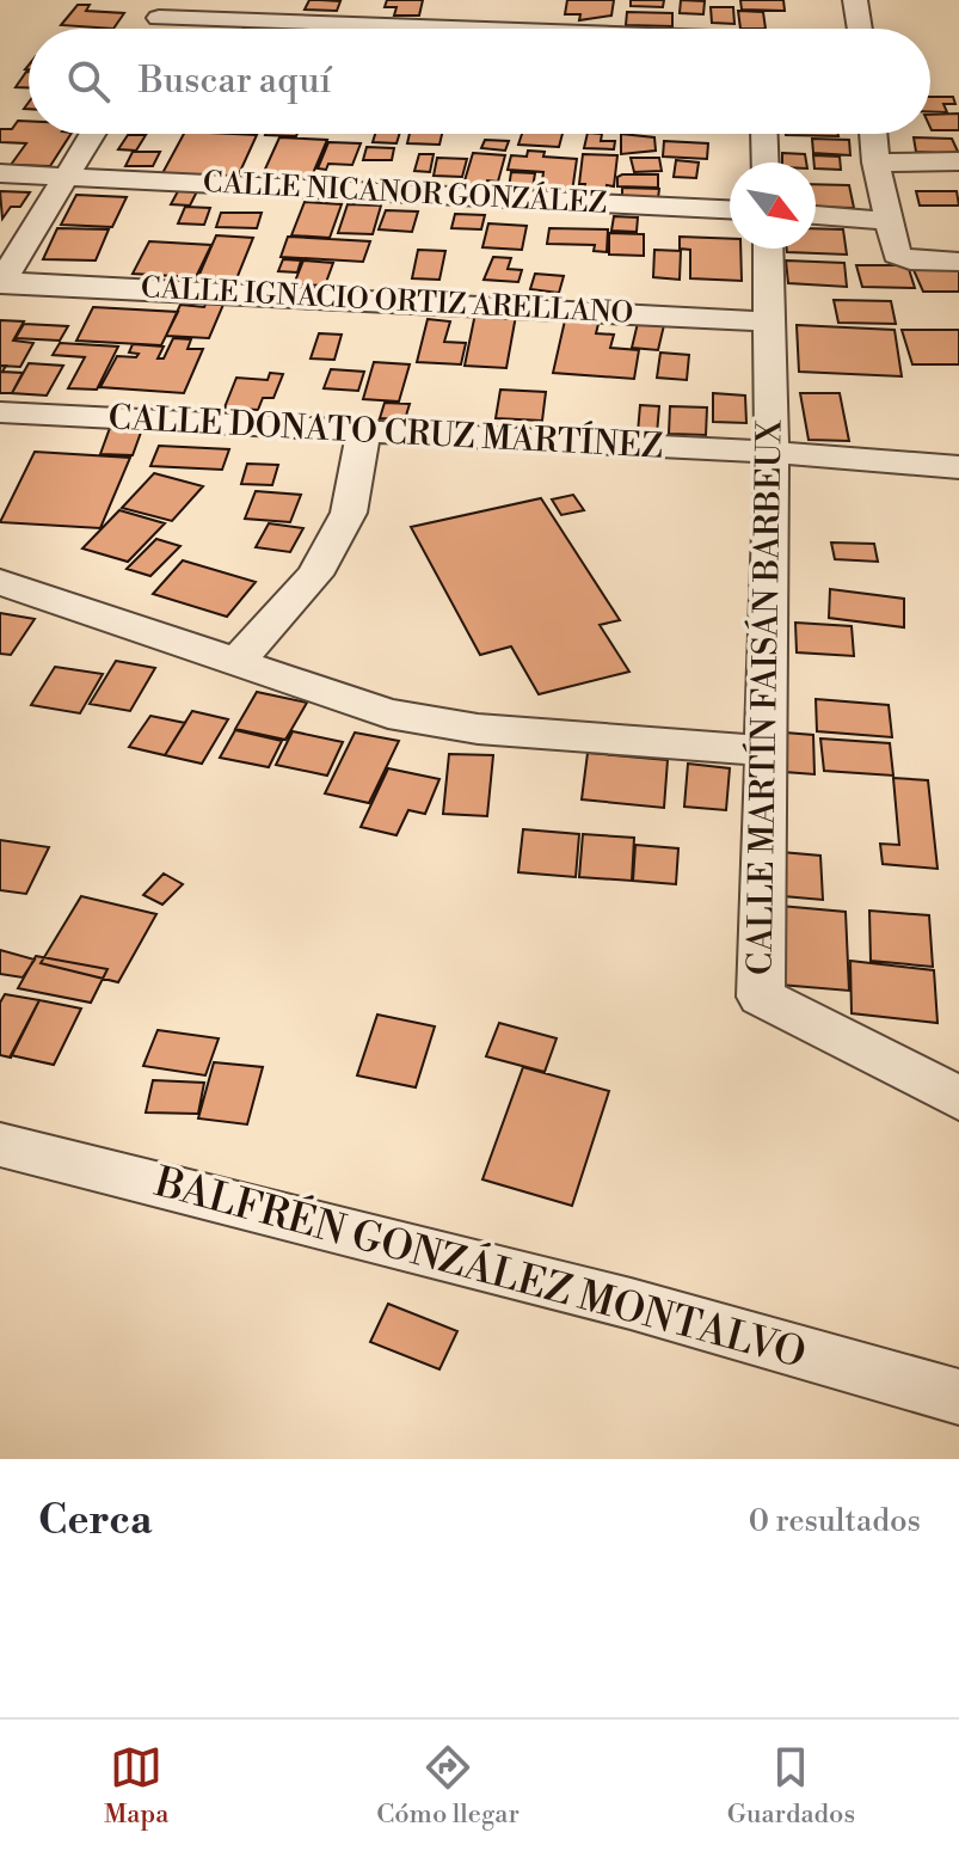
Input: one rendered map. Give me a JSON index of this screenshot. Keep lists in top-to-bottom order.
{
  "streets": {
    "street": [
      "CALLE NICANOR GONZÁLEZ",
      "CALLE IGNACIO ORTIZ ARELLANO",
      "CALLE DONATO CRUZ MARTÍNEZ",
      "CALLE MARTÍN FAISÁN BARBEUX",
      "BALFRÉN GONZÁLEZ MONTALVO"
    ]
  },
  "crossings": [
    ["CALLE IGNACIO ORTIZ ARELLANO", "CALLE MARTÍN FAISÁN BARBEUX"],
    ["CALLE DONATO CRUZ MARTÍNEZ", "CALLE MARTÍN FAISÁN BARBEUX"]
  ],
  "north": "bottom right",
  "page": {
    "search": "Buscar aquí",
    "heading": ["Cerca", "0 resultados"],
    "nav": ["Mapa", "Cómo llegar", "Guardados"]
  }
}
